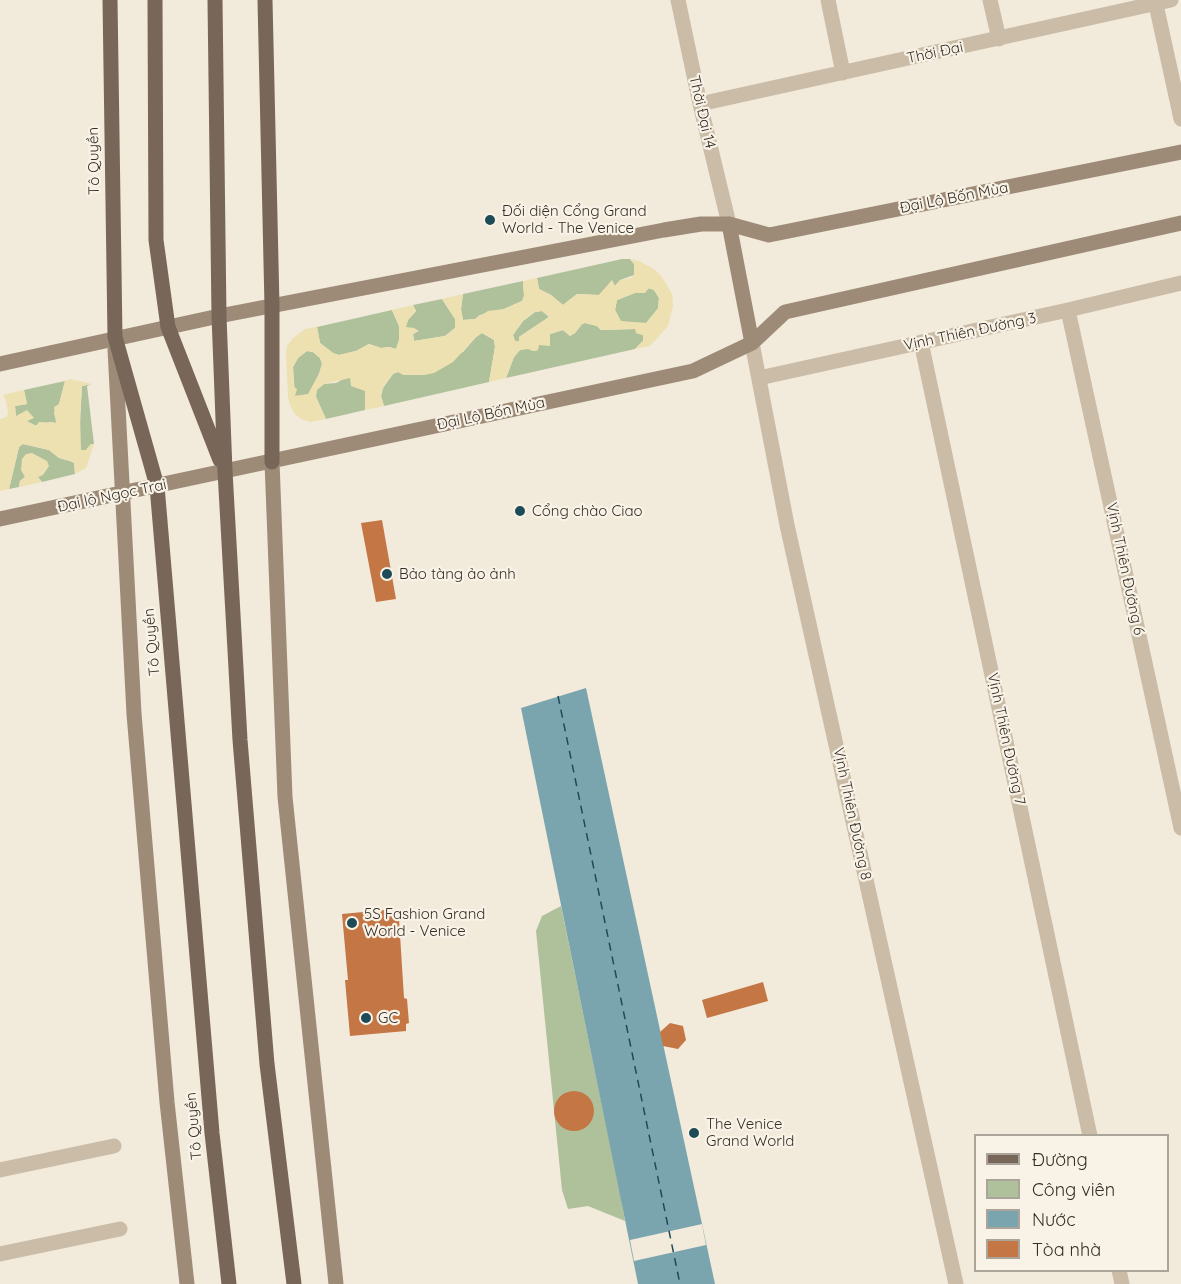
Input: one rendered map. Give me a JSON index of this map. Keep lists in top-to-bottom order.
{
  "streets": {
    "main road": ["Tô Quyền", "Đại Lộ Bốn Mùa", "Đại lộ Ngọc Trai"],
    "street": [
      "Thời Đại",
      "Thời Đại 14",
      "Vịnh Thiên Đường 3",
      "Vịnh Thiên Đường 6",
      "Vịnh Thiên Đường 7",
      "Vịnh Thiên Đường 8"
    ]
  },
  "crossings": [
    ["Thời Đại", "Thời Đại 14"],
    ["Thời Đại 14", "Đại Lộ Bốn Mùa"],
    ["Tô Quyền", "Đại lộ Ngọc Trai"],
    ["Đại Lộ Bốn Mùa", "Đại lộ Ngọc Trai"],
    ["Đại Lộ Bốn Mùa", "Vịnh Thiên Đường 8"],
    ["Vịnh Thiên Đường 3", "Vịnh Thiên Đường 6"],
    ["Vịnh Thiên Đường 3", "Vịnh Thiên Đường 7"],
    ["Vịnh Thiên Đường 3", "Vịnh Thiên Đường 8"]
  ],
  "places": [
    "Đối diện Cổng Grand World - The Venice",
    "Cổng chào Ciao",
    "Bảo tàng ảo ảnh",
    "5S Fashion Grand World - Venice",
    "GC",
    "The Venice Grand World"
  ],
  "legend": [
    "Đường",
    "Công viên",
    "Nước",
    "Tòa nhà"
  ]
}
